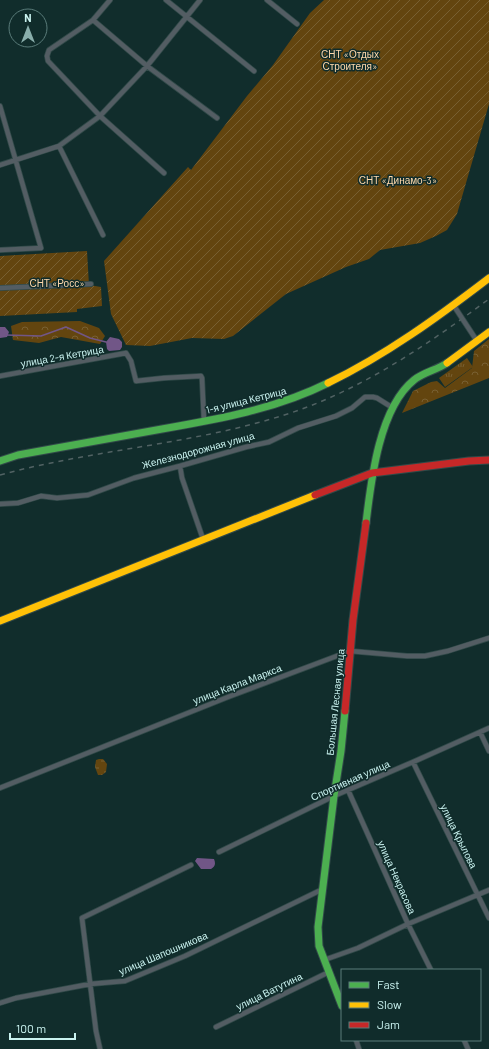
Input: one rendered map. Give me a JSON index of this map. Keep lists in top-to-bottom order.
{
  "streets": {
    "street": [
      "улица 2-я Кетрица",
      "1-я улица Кетрица",
      "Железнодорожная улица",
      "улица Карла Маркса",
      "Большая Лесная улица",
      "Спортивная улица",
      "улица Крылова",
      "улица Некрасова",
      "улица Шапошникова",
      "улица Ватутина"
    ]
  },
  "crossings": [
    ["улица 2-я Кетрица", "1-я улица Кетрица"],
    ["Железнодорожная улица", "Большая Лесная улица"],
    ["улица Карла Маркса", "Большая Лесная улица"],
    ["Большая Лесная улица", "Спортивная улица"],
    ["Большая Лесная улица", "улица Шапошникова"],
    ["Большая Лесная улица", "улица Ватутина"],
    ["Спортивная улица", "улица Крылова"],
    ["Спортивная улица", "улица Некрасова"]
  ],
  "parks": ["СНТ «Отдых Строителя»", "СНТ «Динамо-3»", "СНТ «Росс»"],
  "legend": ["Fast", "Slow", "Jam"],
  "scale_bar": "100 m",
  "north": "top"
}
